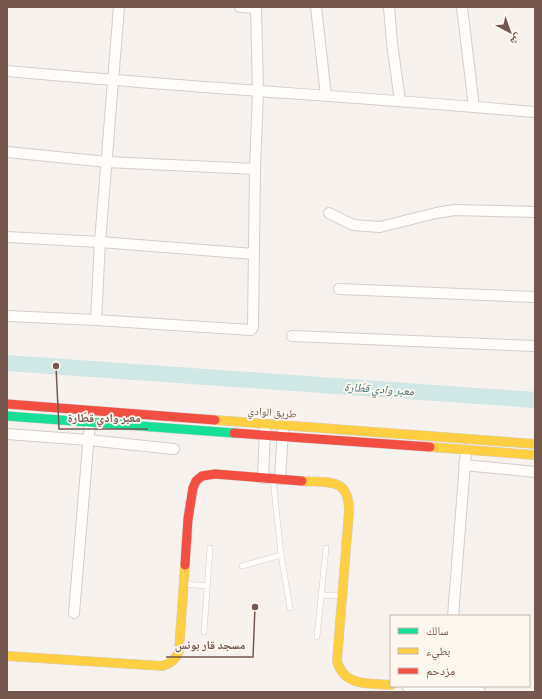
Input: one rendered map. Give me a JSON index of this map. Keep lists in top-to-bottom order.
{
  "streets": {
    "main road": ["طريق الوادي"]
  },
  "water": ["معبر وادي قطّارة"],
  "places": ["معبر وادي قطّارة", "مسجد قار بونس"],
  "legend": ["سالك", "بطيء", "مزدحم"],
  "north": "bottom right"
}
